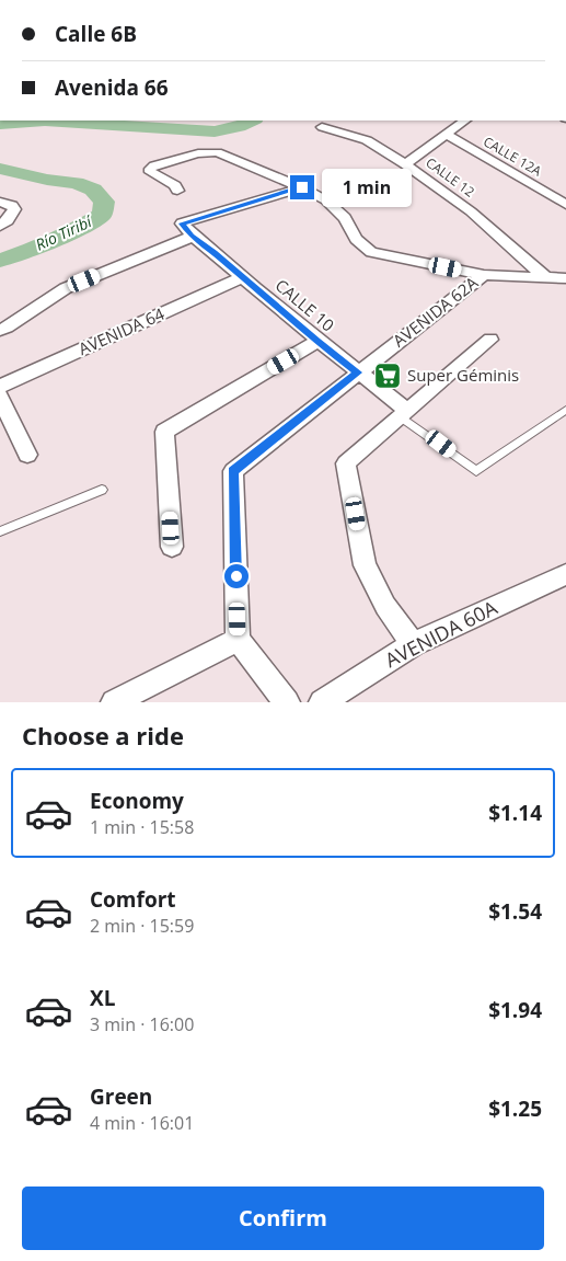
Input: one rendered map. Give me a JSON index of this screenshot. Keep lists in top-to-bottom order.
{
  "streets": {
    "street": [
      "CALLE 12A",
      "CALLE 12",
      "CALLE 10",
      "AVENIDA 62A",
      "AVENIDA 64",
      "AVENIDA 60A"
    ]
  },
  "crossings": [
    ["CALLE 10", "AVENIDA 62A"],
    ["CALLE 10", "AVENIDA 64"]
  ],
  "water": ["Río Tiribí"],
  "places": {
    "supermarket": ["Super Géminis"]
  },
  "page": {
    "banner": ["Calle 6B", "Avenida 66"],
    "bubble": "1 min",
    "heading": "Choose a ride",
    "list": [
      {
        "name": "Economy",
        "note": "1 min · 15:58",
        "value": "$1.14"
      },
      {
        "name": "Comfort",
        "note": "2 min · 15:59",
        "value": "$1.54"
      },
      {
        "name": "XL",
        "note": "3 min · 16:00",
        "value": "$1.94"
      },
      {
        "name": "Green",
        "note": "4 min · 16:01",
        "value": "$1.25"
      }
    ],
    "buttons": "Confirm"
  }
}
